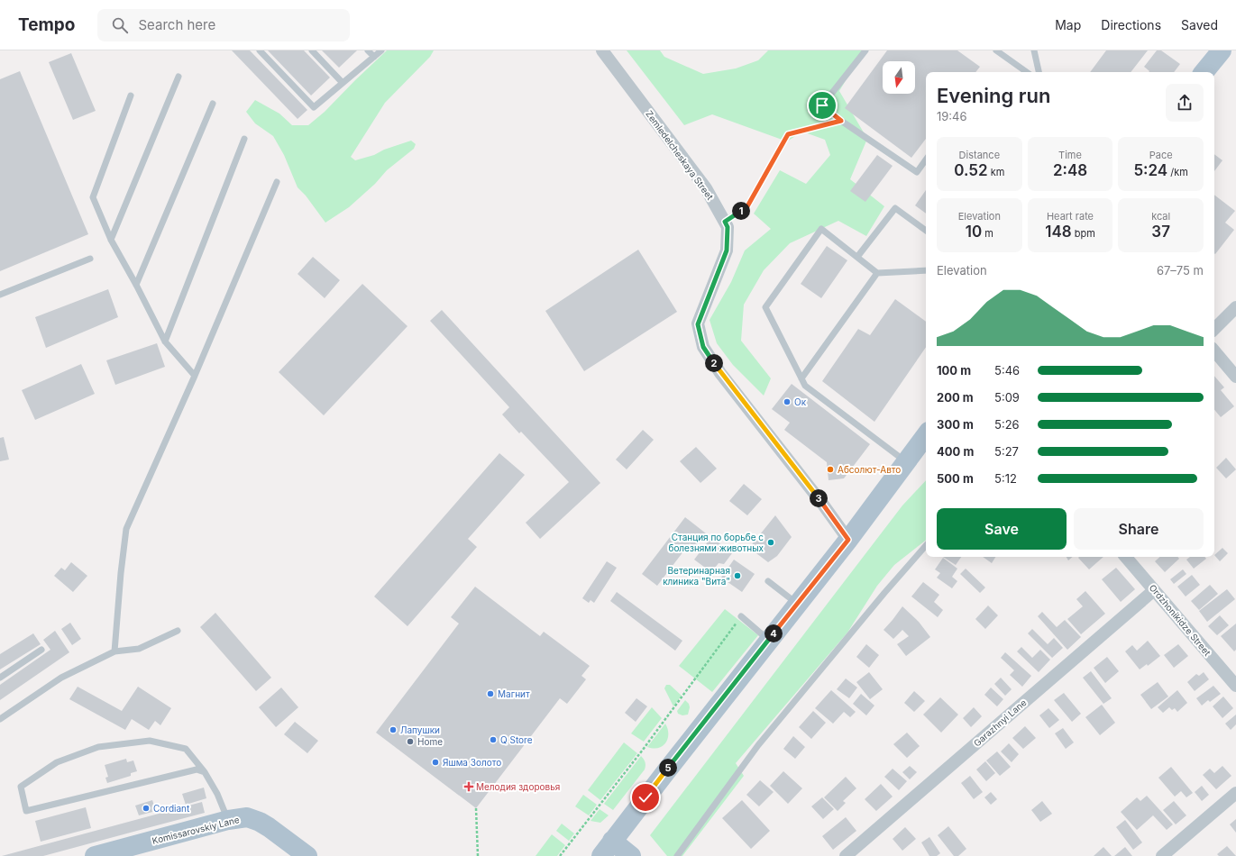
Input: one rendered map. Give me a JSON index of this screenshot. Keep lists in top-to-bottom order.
{
  "streets": {
    "main road": ["Komissarovskiy Lane"],
    "street": ["Zemledelcheskaya Street", "Ordzhonikidze Street", "Garazhnyi Lane"]
  },
  "crossings": [
    ["Ordzhonikidze Street", "Garazhnyi Lane"]
  ],
  "places": {
    "other": [
      "Ок",
      "Абсолют-Авто",
      "Станция по борьбе с болезнями животных",
      "Ветеринарная клиника \"Вита\"",
      "Магнит",
      "Лапушки",
      "Q Store",
      "Home",
      "Яшма Золото",
      "Cordiant"
    ],
    "health": ["Мелодия здоровья"]
  },
  "north": "bottom",
  "page": {
    "header": "Tempo",
    "search": "Search here",
    "nav": ["Map", "Directions", "Saved"],
    "heading": ["Evening run", "19:46"],
    "stats": [
      ["Distance", "0.52 km"],
      ["Time", "2:48"],
      ["Pace", "5:24 /km"],
      ["Elevation", "10 m"],
      ["Heart rate", "148 bpm"],
      ["kcal", "37"]
    ],
    "pins": [
      "1",
      "2",
      "3",
      "4",
      "5"
    ],
    "chart": ["Elevation", "67–75 m"],
    "list": [
      {
        "name": "100 m",
        "note": "5:46"
      },
      {
        "name": "200 m",
        "note": "5:09"
      },
      {
        "name": "300 m",
        "note": "5:26"
      },
      {
        "name": "400 m",
        "note": "5:27"
      },
      {
        "name": "500 m",
        "note": "5:12"
      }
    ],
    "buttons": ["Save", "Share"]
  }
}
